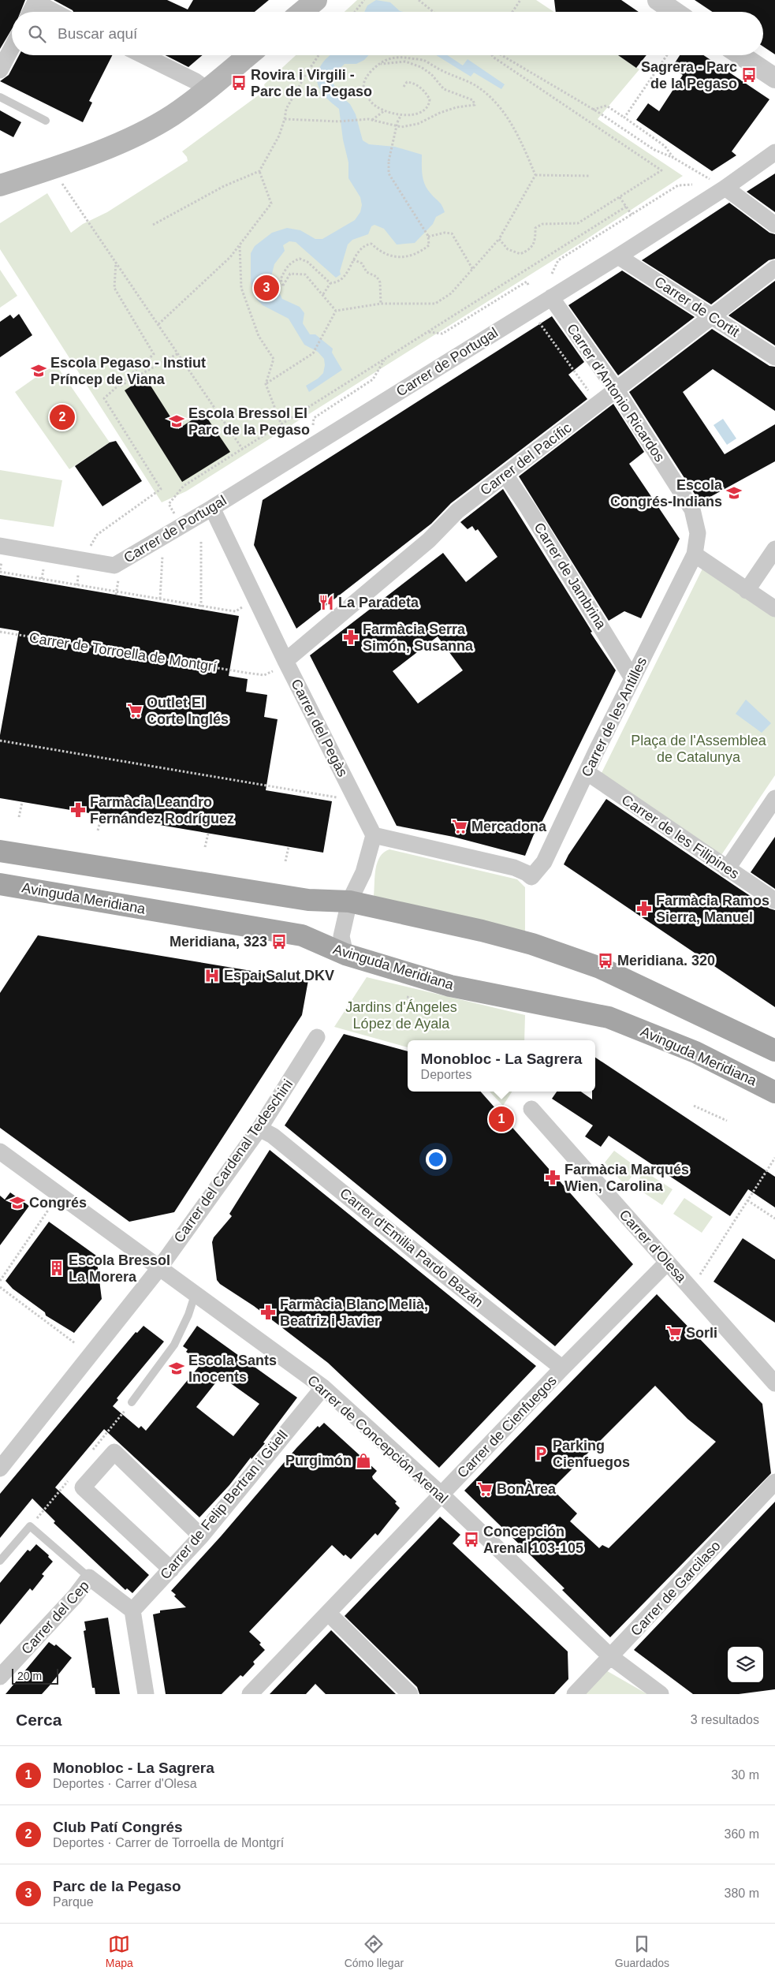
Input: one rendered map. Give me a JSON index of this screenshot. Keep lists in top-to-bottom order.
{
  "streets": {
    "main road": ["Avinguda Meridiana"],
    "street": [
      "Carrer de Cortit",
      "Carrer de Portugal",
      "Carrer d'Antonio Ricardos",
      "Carrer del Pacífic",
      "Carrer de Jambrina",
      "Carrer de les Antilles",
      "Carrer del Pegàs",
      "Carrer de les Filipines",
      "Carrer del Cardenal Tedeschini",
      "Carrer d'Olesa",
      "Carrer d'Emilia Pardo Bazán",
      "Carrer de Cienfuegos",
      "Carrer de Concepción Arenal",
      "Carrer de Felip Bertran i Güell",
      "Carrer de Garcilaso",
      "Carrer del Cep"
    ],
    "path": ["Carrer de Torroella de Montgrí"]
  },
  "crossings": [
    ["Carrer de Cortit", "Carrer de Portugal"],
    ["Carrer de Cortit", "Carrer del Pacífic"],
    ["Carrer de Portugal", "Carrer d'Antonio Ricardos"],
    ["Carrer de Portugal", "Carrer del Pegàs"],
    ["Carrer d'Antonio Ricardos", "Carrer del Pacífic"],
    ["Carrer d'Antonio Ricardos", "Carrer de les Antilles"],
    ["Carrer del Pacífic", "Carrer de Jambrina"],
    ["Carrer del Pacífic", "Carrer de Torroella de Montgrí"],
    ["Carrer del Pacífic", "Carrer del Pegàs"],
    ["Carrer de Jambrina", "Carrer de les Antilles"],
    ["Carrer de Torroella de Montgrí", "Carrer del Pegàs"],
    ["Carrer de les Antilles", "Carrer del Pegàs"],
    ["Carrer de les Antilles", "Carrer de les Filipines"],
    ["Carrer del Cardenal Tedeschini", "Carrer d'Emilia Pardo Bazán"],
    ["Carrer del Cardenal Tedeschini", "Carrer de Concepción Arenal"],
    ["Carrer d'Olesa", "Carrer de Cienfuegos"],
    ["Carrer d'Emilia Pardo Bazán", "Carrer de Cienfuegos"],
    ["Carrer de Cienfuegos", "Carrer de Concepción Arenal"],
    ["Carrer de Concepción Arenal", "Carrer de Felip Bertran i Güell"],
    ["Carrer de Concepción Arenal", "Carrer de Garcilaso"],
    ["Carrer de Felip Bertran i Güell", "Carrer del Cep"]
  ],
  "parks": ["Plaça de l'Assemblea de Catalunya", "Jardins d'Ángeles López de Ayala"],
  "places": {
    "bus stop": [
      "Sagrera - Parc de la Pegaso",
      "Rovira i Virgili - Parc de la Pegaso",
      "Meridiana, 323",
      "Meridiana. 320",
      "Concepción Arenal 103-105"
    ],
    "school or university": [
      "Escola Pegaso - Instiut Príncep de Viana",
      "Escola Bressol El Parc de la Pegaso",
      "Escola Congrés-Indians",
      "Congrés",
      "Escola Sants Inocents"
    ],
    "restaurant": ["La Paradeta"],
    "pharmacy": [
      "Farmàcia Serra Simón, Susanna",
      "Farmàcia Leandro Fernández Rodríguez",
      "Farmàcia Ramos Sierra, Manuel",
      "Farmàcia Marqués Wien, Carolina",
      "Farmàcia Blanc Melià, Beatriz i Javier"
    ],
    "supermarket": [
      "Outlet El Corte Inglés",
      "Mercadona",
      "Sorli",
      "BonÀrea"
    ],
    "hospital": ["Espai Salut DKV"],
    "building": ["Escola Bressol La Morera"],
    "parking": ["Parking Cienfuegos"],
    "shop": ["Purgimón"]
  },
  "scale_bar": "20 m",
  "page": {
    "search": "Buscar aquí",
    "pins": ["3", "2", "1"],
    "popup": ["Monobloc - La Sagrera", "Deportes"],
    "scale": "20 m",
    "heading": ["Cerca", "3 resultados"],
    "list": [
      {
        "mark": "1",
        "name": "Monobloc - La Sagrera",
        "note": "Deportes · Carrer d'Olesa",
        "value": "30 m"
      },
      {
        "mark": "2",
        "name": "Club Patí Congrés",
        "note": "Deportes · Carrer de Torroella de Montgrí",
        "value": "360 m"
      },
      {
        "mark": "3",
        "name": "Parc de la Pegaso",
        "note": "Parque",
        "value": "380 m"
      }
    ],
    "nav": ["Mapa", "Cómo llegar", "Guardados"]
  }
}
